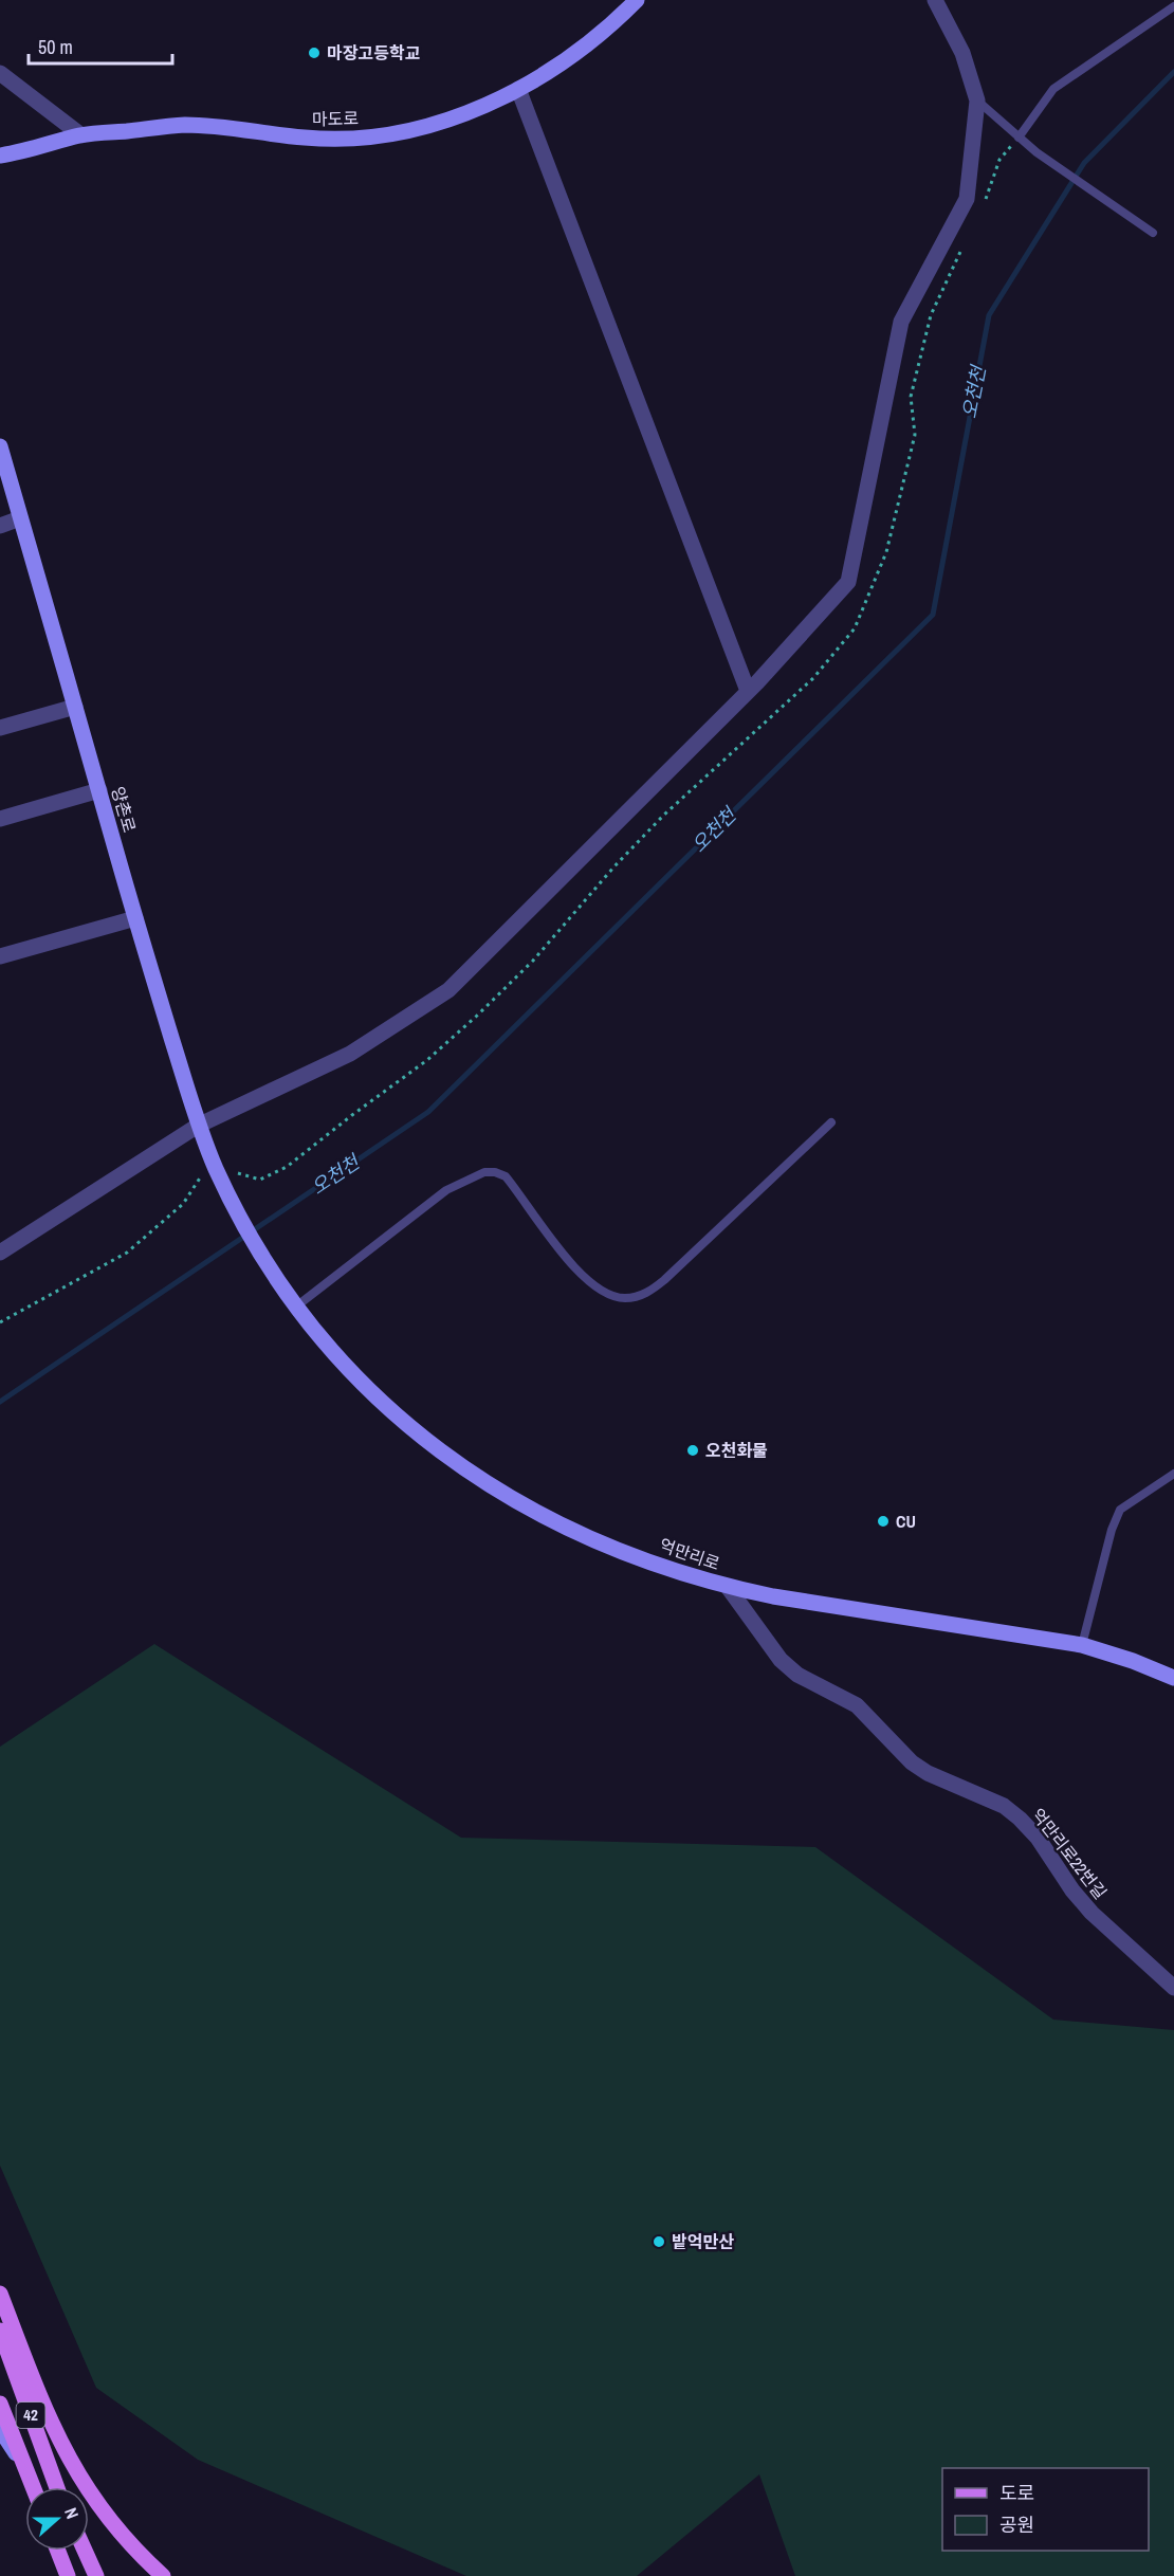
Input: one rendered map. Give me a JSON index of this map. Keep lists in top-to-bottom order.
{
  "streets": {
    "main road": ["42"],
    "street": [
      "마도로",
      "양촌로",
      "억만리로",
      "억만리로22번길"
    ]
  },
  "crossings": [
    ["양촌로", "억만리로"],
    ["억만리로", "억만리로22번길"]
  ],
  "water": ["오천천"],
  "places": [
    "마장고등학교",
    "오천화물",
    "CU",
    "밭억만산"
  ],
  "legend": ["도로", "공원"],
  "scale_bar": "50 m",
  "north": "right"
}
